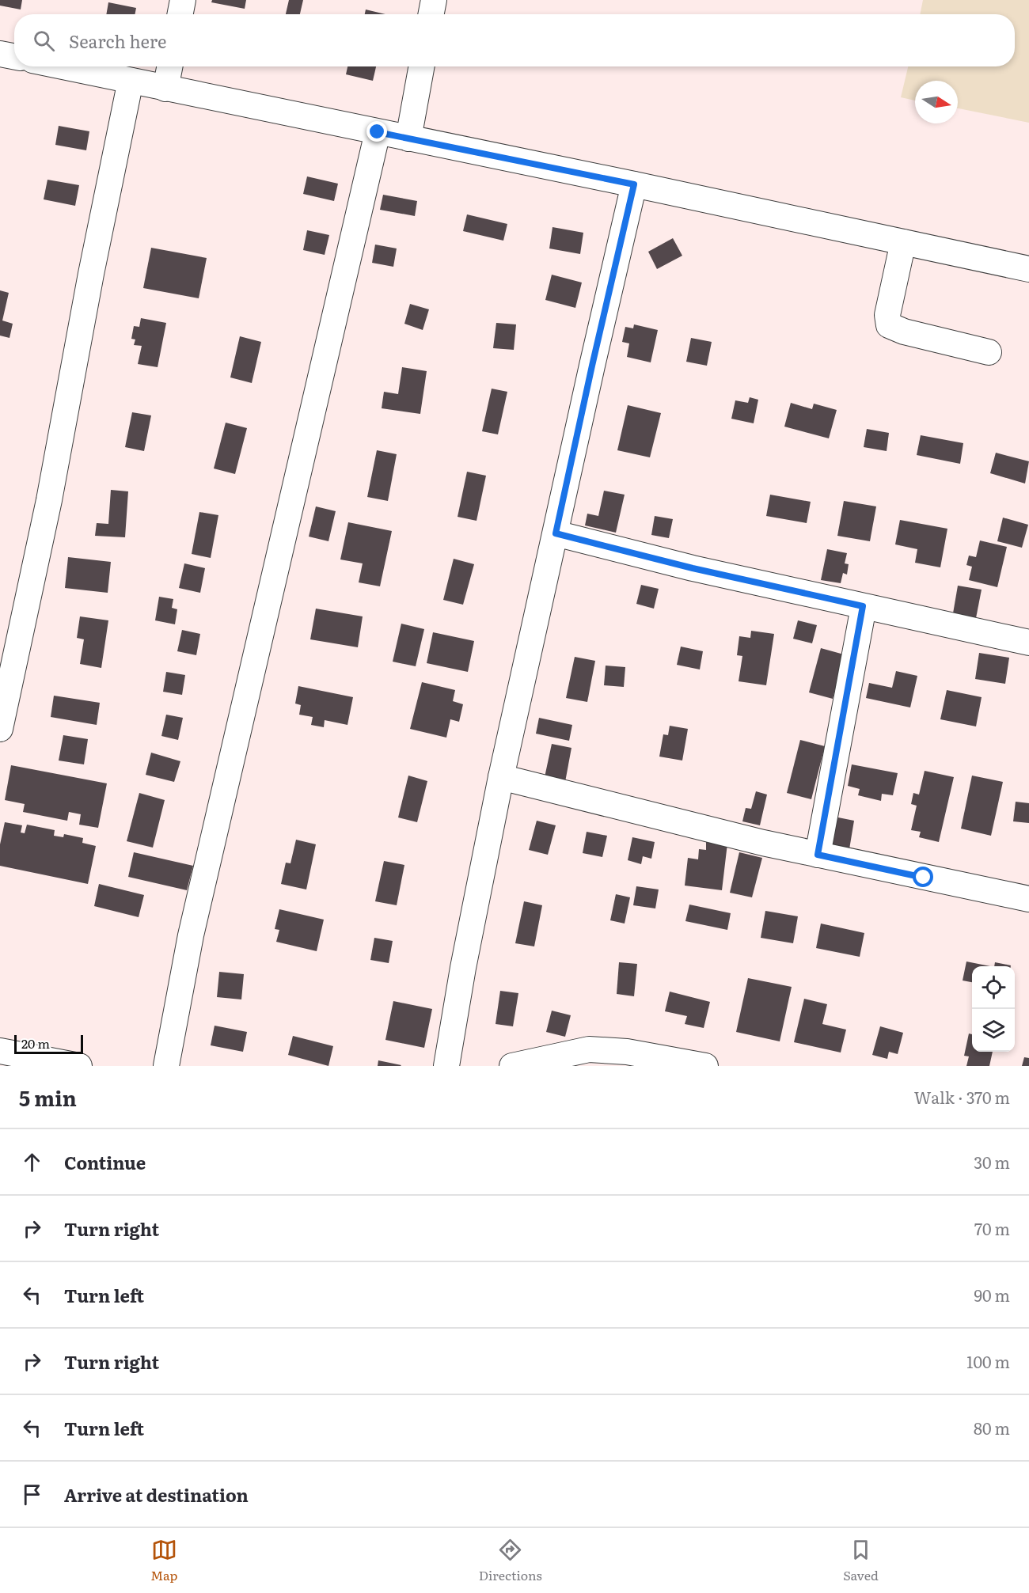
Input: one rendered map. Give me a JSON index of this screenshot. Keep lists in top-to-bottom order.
{
  "scale_bar": "20 m",
  "north": "right",
  "page": {
    "search": "Search here",
    "scale": "20 m",
    "heading": ["5 min", "Walk · 370 m"],
    "list": [
      ["Continue", "30 m"],
      ["Turn right", "70 m"],
      ["Turn left", "90 m"],
      ["Turn right", "100 m"],
      ["Turn left", "80 m"],
      "Arrive at destination"
    ],
    "nav": ["Map", "Directions", "Saved"]
  }
}
